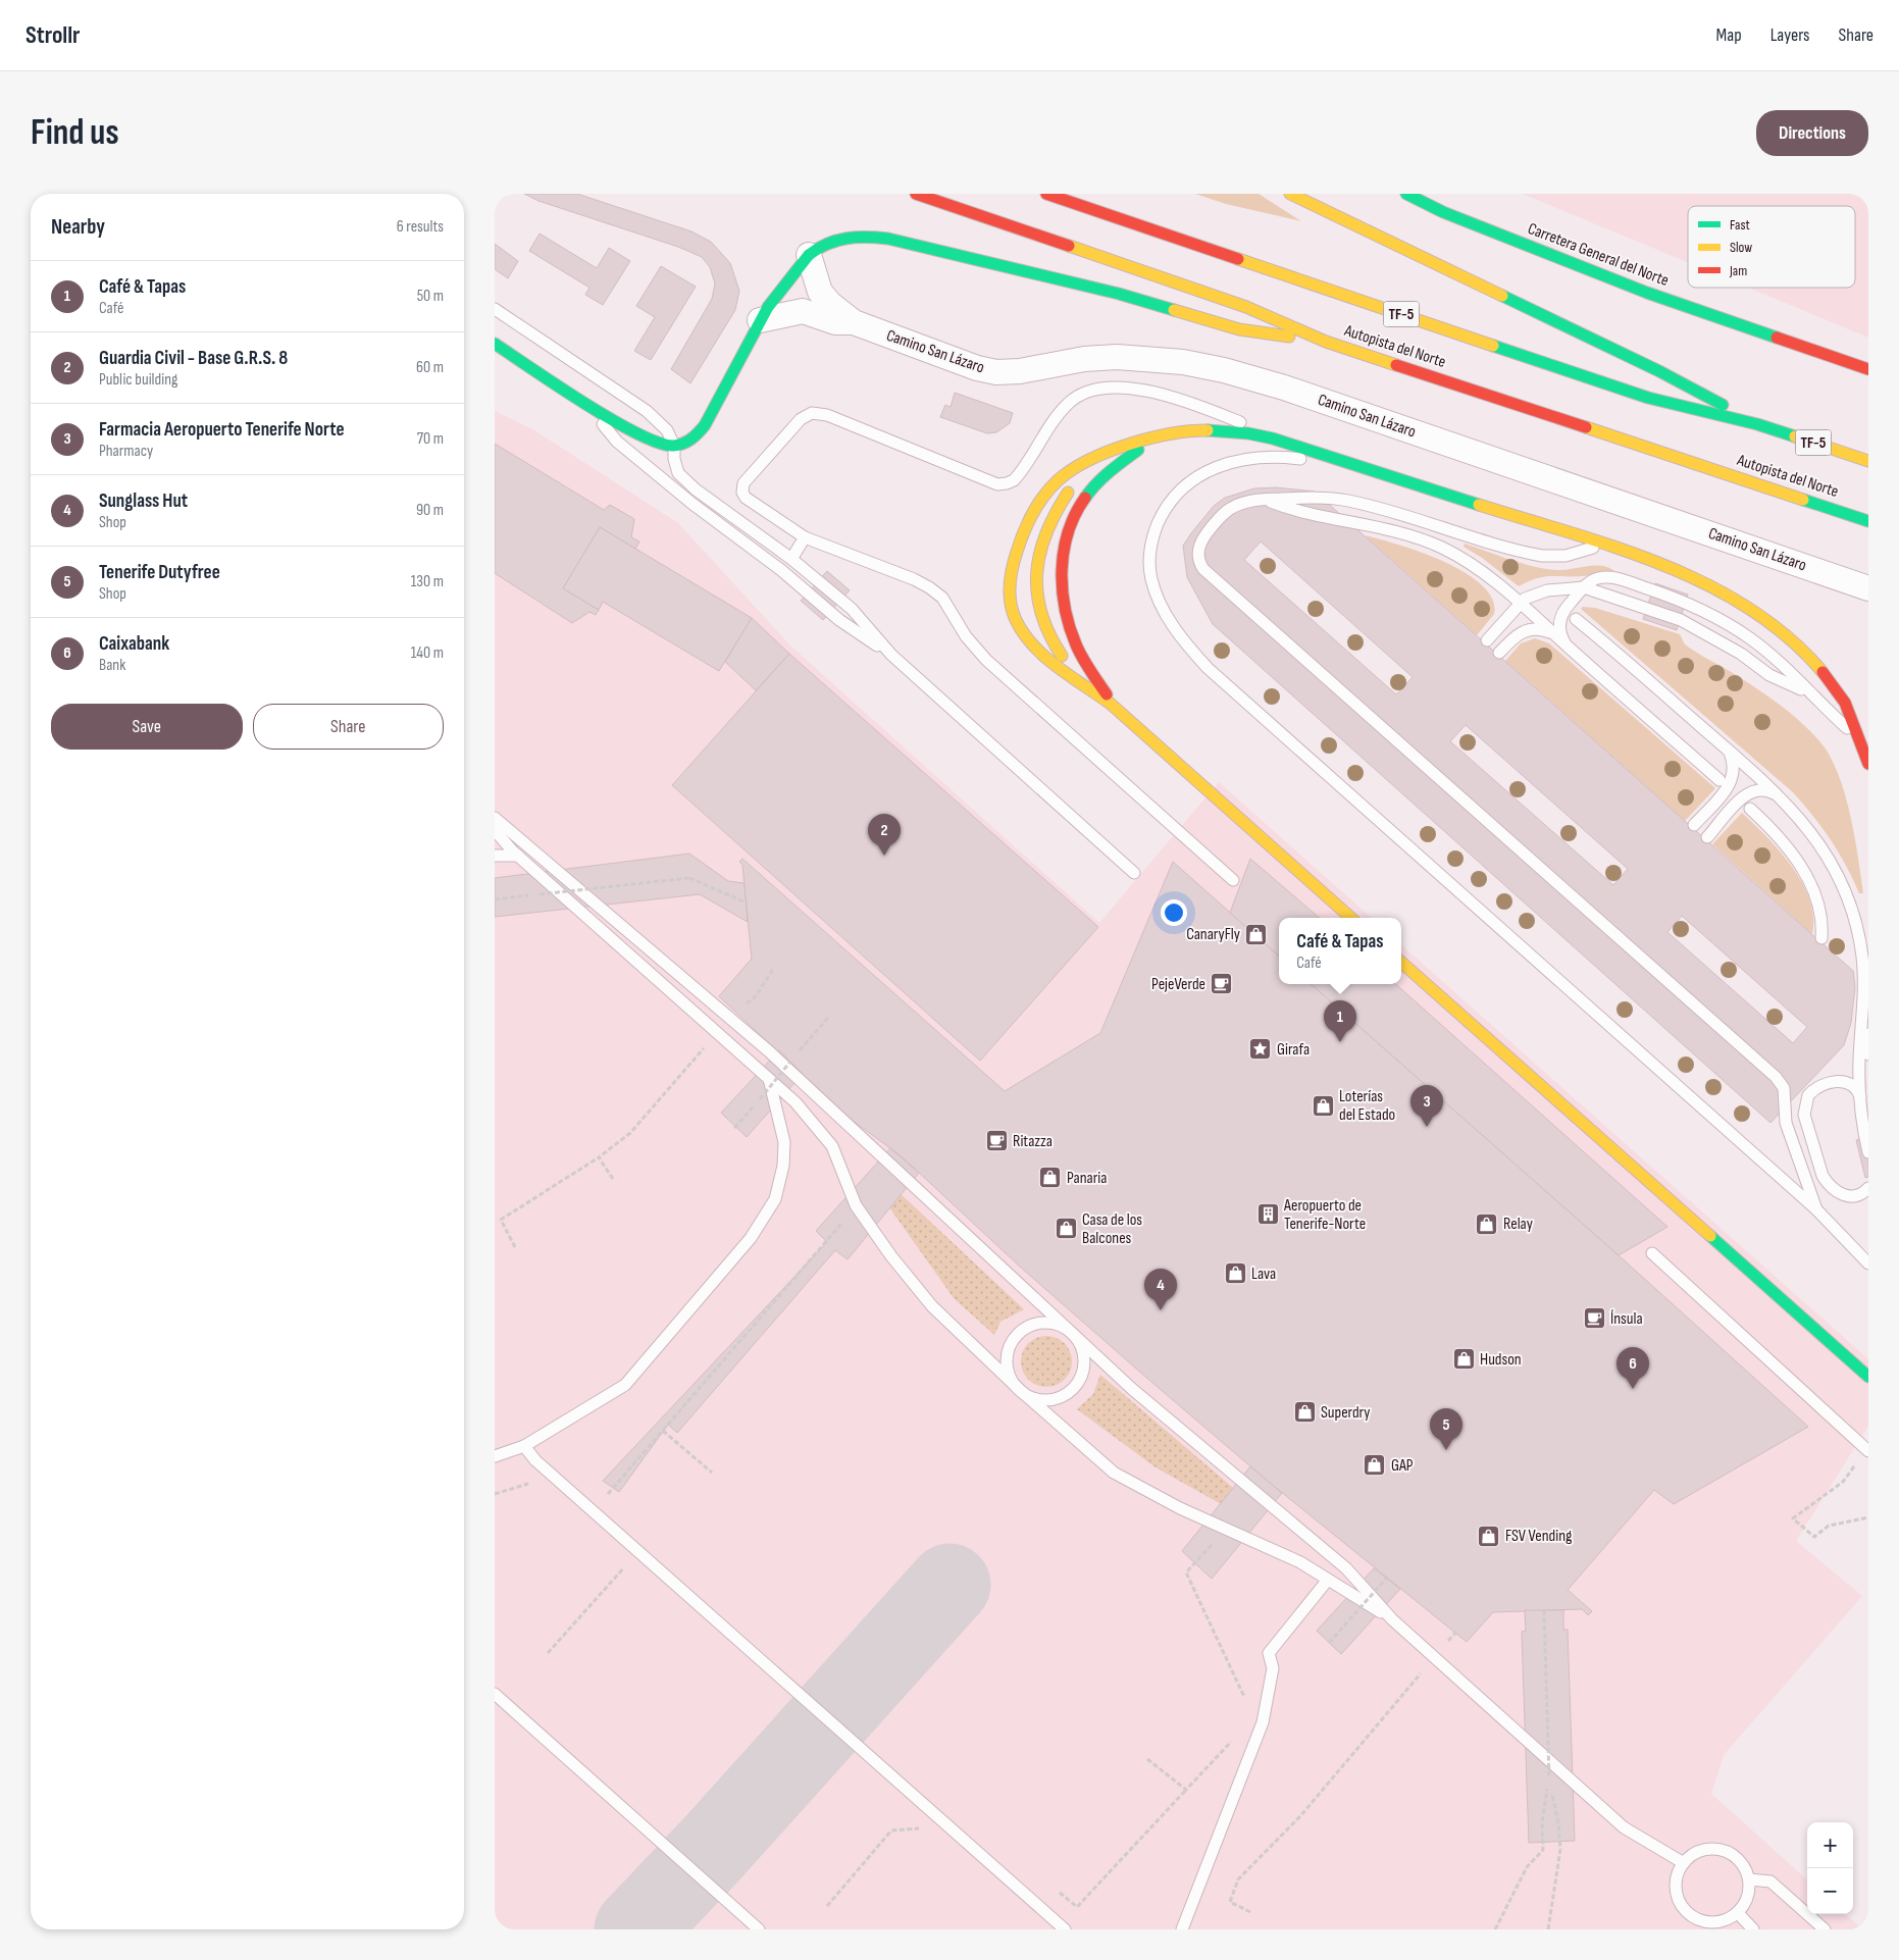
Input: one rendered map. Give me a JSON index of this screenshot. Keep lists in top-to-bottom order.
{
  "streets": {
    "main road": ["Carretera General del Norte", "TF-5", "Autopista del Norte"],
    "street": ["Camino San Lázaro"]
  },
  "places": {
    "shop": [
      "CanaryFly",
      "Loterías del Estado",
      "Panaria",
      "Relay",
      "Casa de los Balcones",
      "Lava",
      "Hudson",
      "Superdry",
      "GAP",
      "FSV Vending"
    ],
    "cafe": ["PejeVerde", "Ritazza", "Ínsula"],
    "place": ["Girafa"],
    "building": ["Aeropuerto de Tenerife-Norte"]
  },
  "legend": ["Fast", "Slow", "Jam"],
  "page": {
    "header": "Strollr",
    "nav": ["Map", "Layers", "Share"],
    "buttons": [
      "Directions",
      ["Save", "Share"]
    ],
    "title": "Find us",
    "heading": ["Nearby", "6 results"],
    "list": [
      {
        "mark": "1",
        "name": "Café & Tapas",
        "note": "Café",
        "value": "50 m"
      },
      {
        "mark": "2",
        "name": "Guardia Civil - Base G.R.S. 8",
        "note": "Public building",
        "value": "60 m"
      },
      {
        "mark": "3",
        "name": "Farmacia Aeropuerto Tenerife Norte",
        "note": "Pharmacy",
        "value": "70 m"
      },
      {
        "mark": "4",
        "name": "Sunglass Hut",
        "note": "Shop",
        "value": "90 m"
      },
      {
        "mark": "5",
        "name": "Tenerife Dutyfree",
        "note": "Shop",
        "value": "130 m"
      },
      {
        "mark": "6",
        "name": "Caixabank",
        "note": "Bank",
        "value": "140 m"
      }
    ],
    "pins": [
      "2",
      "1",
      "3",
      "4",
      "6",
      "5"
    ],
    "popup": ["Café & Tapas", "Café"],
    "map_buttons": ["+", "−"]
  }
}
